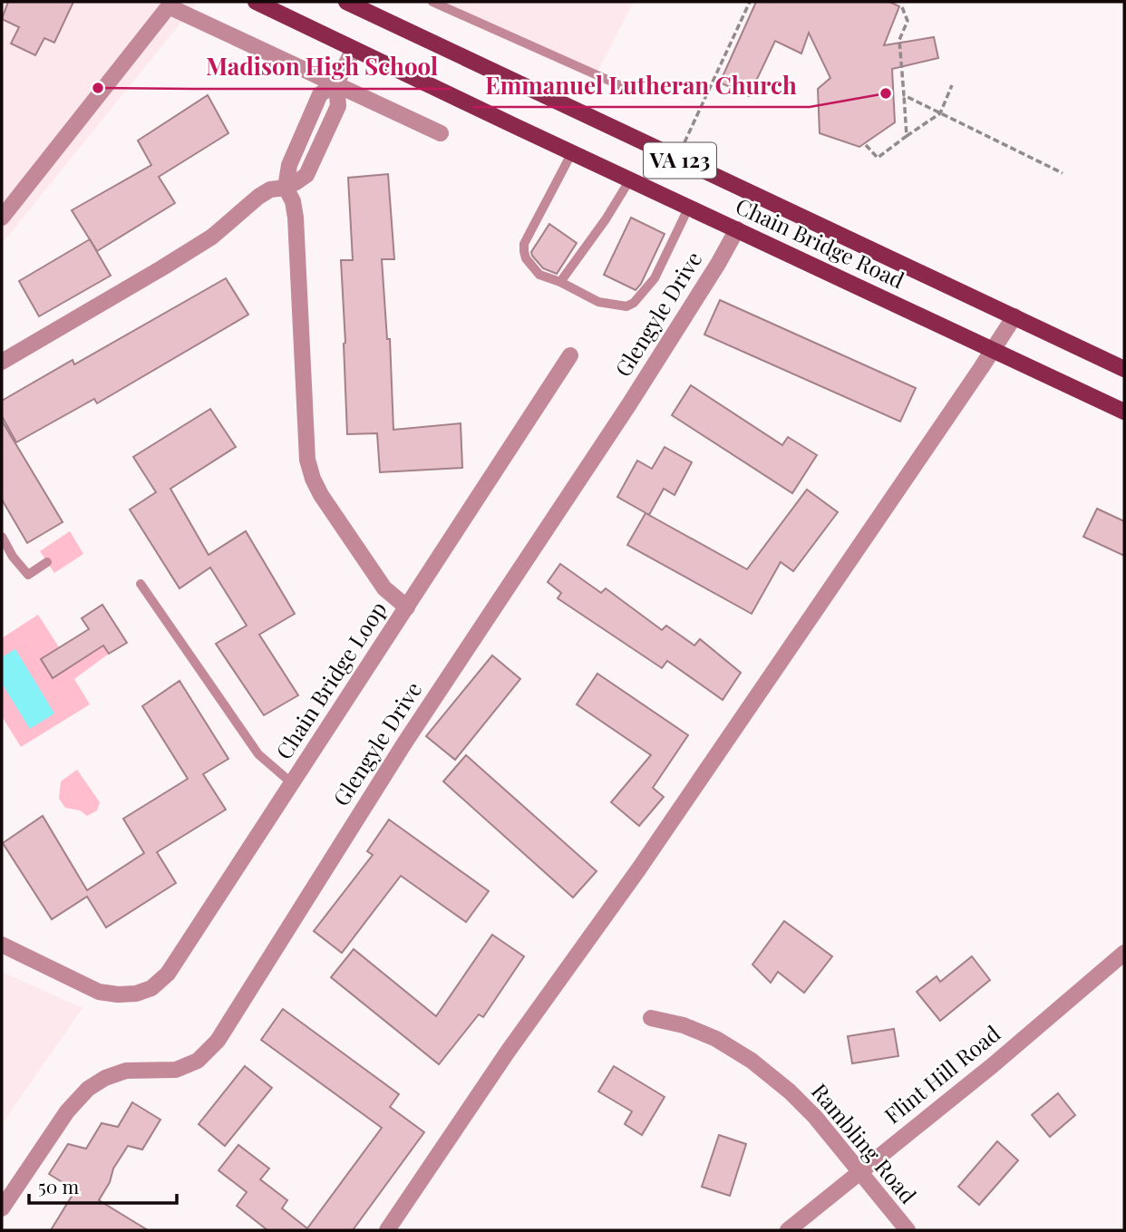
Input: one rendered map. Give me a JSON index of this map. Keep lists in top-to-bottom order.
{
  "streets": {
    "main road": ["VA 123", "Chain Bridge Road"],
    "street": [
      "Glengyle Drive",
      "Chain Bridge Loop",
      "Flint Hill Road",
      "Rambling Road"
    ]
  },
  "crossings": [
    ["Chain Bridge Road", "Glengyle Drive"],
    ["Flint Hill Road", "Rambling Road"]
  ],
  "places": ["Madison High School", "Emmanuel Lutheran Church"],
  "scale_bar": "50 m"
}
